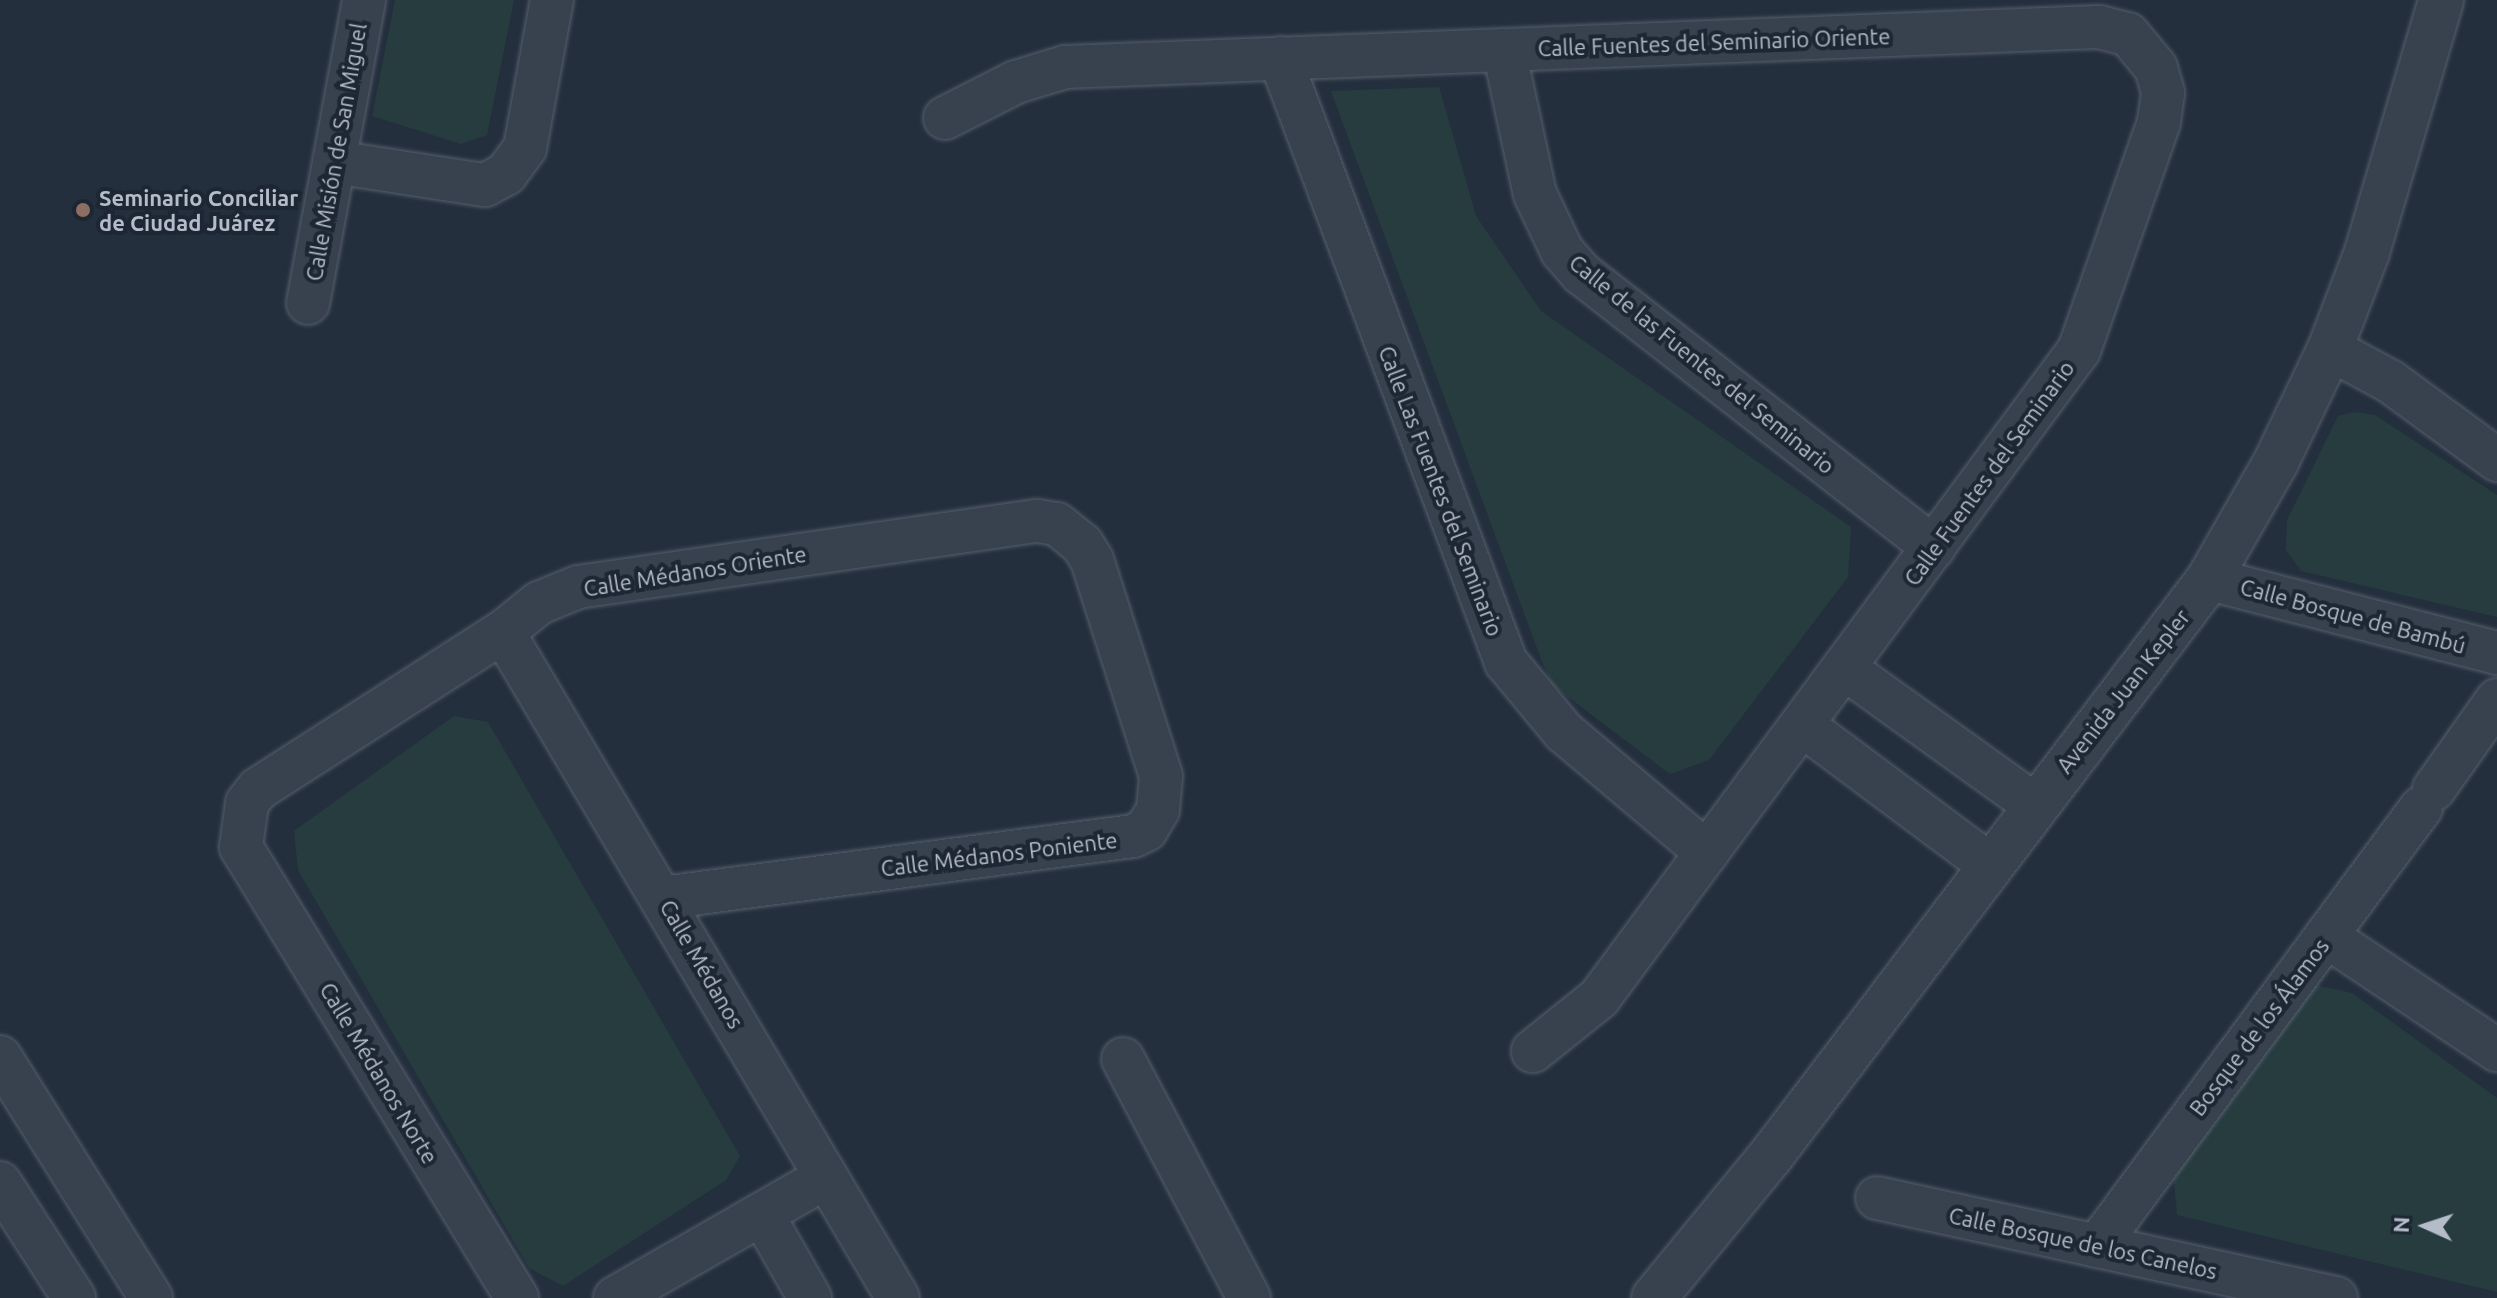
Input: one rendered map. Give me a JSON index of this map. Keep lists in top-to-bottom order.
{
  "streets": {
    "street": [
      "Calle Fuentes del Seminario Oriente",
      "Calle Misión de San Miguel",
      "Calle de las Fuentes del Seminario",
      "Calle Fuentes del Seminario",
      "Calle Las Fuentes del Seminario",
      "Calle Médanos Oriente",
      "Calle Bosque de Bambú",
      "Avenida Juan Kepler",
      "Calle Médanos Poniente",
      "Calle Médanos",
      "Bosque de los Álamos",
      "Calle Médanos Norte",
      "Calle Bosque de los Canelos"
    ]
  },
  "crossings": [
    ["Calle Fuentes del Seminario Oriente", "Calle de las Fuentes del Seminario"],
    ["Calle Fuentes del Seminario Oriente", "Calle Fuentes del Seminario"],
    ["Calle Fuentes del Seminario Oriente", "Calle Las Fuentes del Seminario"],
    ["Calle de las Fuentes del Seminario", "Calle Fuentes del Seminario"],
    ["Calle Fuentes del Seminario", "Calle Las Fuentes del Seminario"],
    ["Calle Médanos Oriente", "Calle Médanos Poniente"],
    ["Calle Médanos Oriente", "Calle Médanos"],
    ["Calle Médanos Oriente", "Calle Médanos Norte"],
    ["Calle Bosque de Bambú", "Avenida Juan Kepler"],
    ["Calle Médanos Poniente", "Calle Médanos"],
    ["Bosque de los Álamos", "Calle Bosque de los Canelos"]
  ],
  "places": ["Seminario Conciliar de Ciudad Juárez"],
  "north": "left"
}
